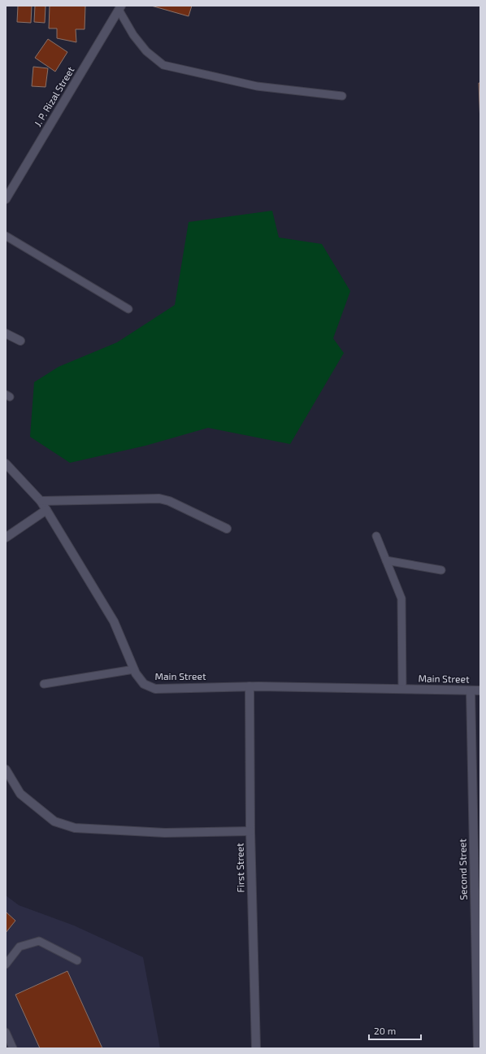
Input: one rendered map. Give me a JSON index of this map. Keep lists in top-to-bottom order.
{
  "streets": {
    "street": [
      "J. P. Rizal Street",
      "Main Street",
      "First Street",
      "Second Street"
    ]
  },
  "crossings": [
    ["Main Street", "First Street"],
    ["Main Street", "Second Street"]
  ],
  "scale_bar": "20 m"
}
